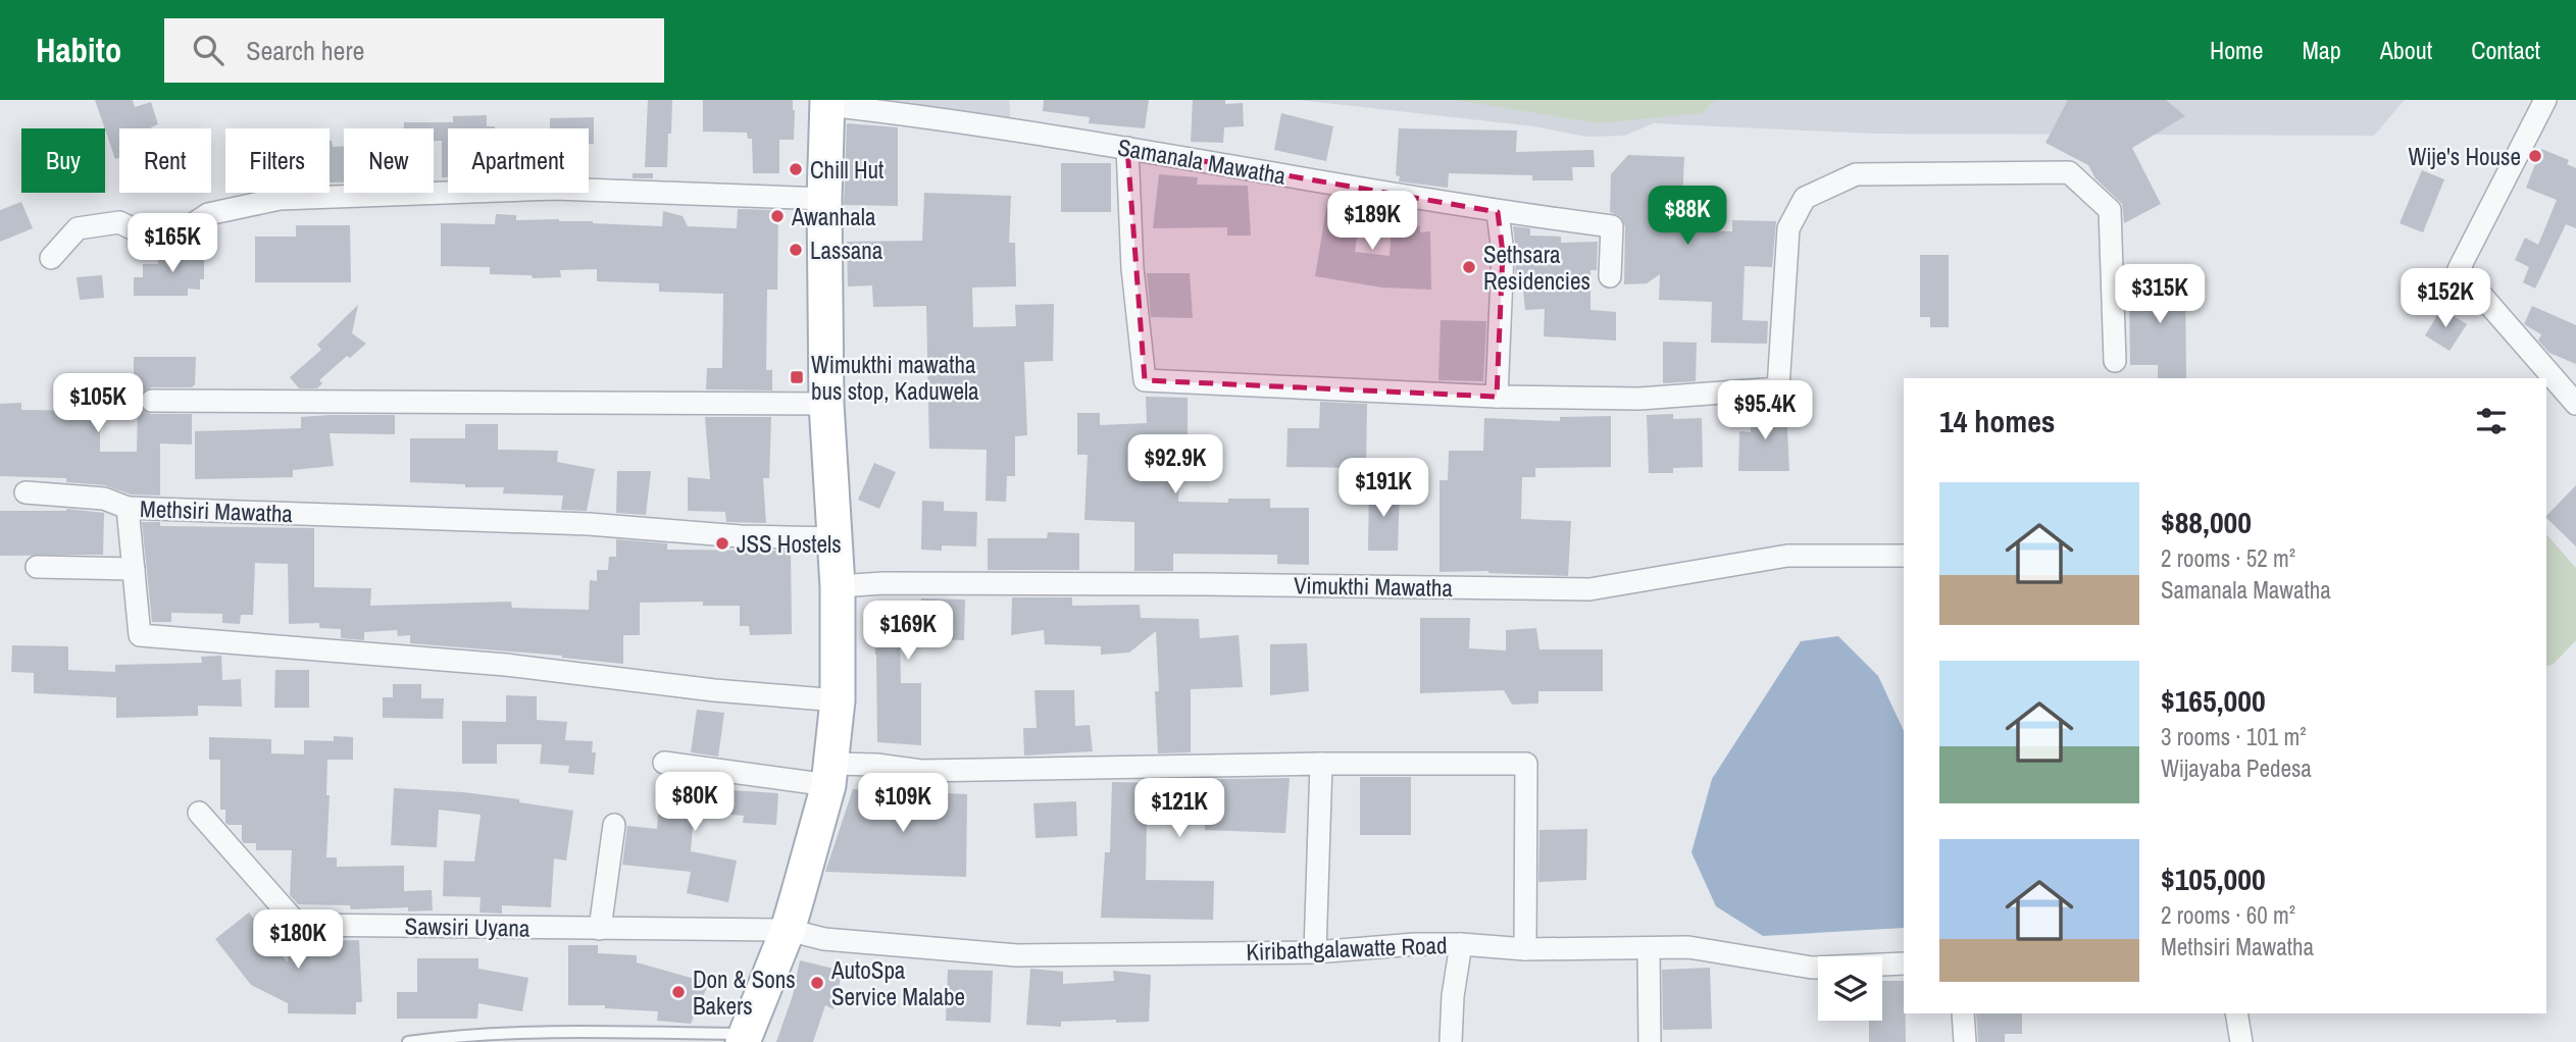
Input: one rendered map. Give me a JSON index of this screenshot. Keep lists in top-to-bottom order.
{
  "streets": {
    "street": [
      "Samanala Mawatha",
      "Methsiri Mawatha",
      "Vimukthi Mawatha",
      "Sawsiri Uyana",
      "Kiribathgalawatte Road"
    ]
  },
  "crossings": [
    ["Sawsiri Uyana", "Kiribathgalawatte Road"]
  ],
  "places": {
    "other": [
      "Wije's House",
      "Chill Hut",
      "Awanhala",
      "Lassana",
      "Sethsara Residencies",
      "JSS Hostels",
      "AutoSpa Service Malabe",
      "Don & Sons Bakers"
    ],
    "transit": ["Wimukthi mawatha bus stop, Kaduwela"]
  },
  "page": {
    "header": "Habito",
    "search": "Search here",
    "nav": [
      "Home",
      "Map",
      "About",
      "Contact"
    ],
    "chip": [
      "Buy",
      "Rent",
      "Filters",
      "New",
      "Apartment"
    ],
    "price": [
      "$88K",
      "$189K",
      "$165K",
      "$315K",
      "$152K",
      "$105K",
      "$95.4K",
      "$92.9K",
      "$191K",
      "$169K",
      "$80K",
      "$109K",
      "$121K",
      "$180K"
    ],
    "heading": "14 homes",
    "list": [
      {
        "name": "$88,000",
        "note": "2 rooms · 52 m² · Samanala Mawatha"
      },
      {
        "name": "$165,000",
        "note": "3 rooms · 101 m² · Wijayaba Pedesa"
      },
      {
        "name": "$105,000",
        "note": "2 rooms · 60 m² · Methsiri Mawatha"
      }
    ]
  }
}
